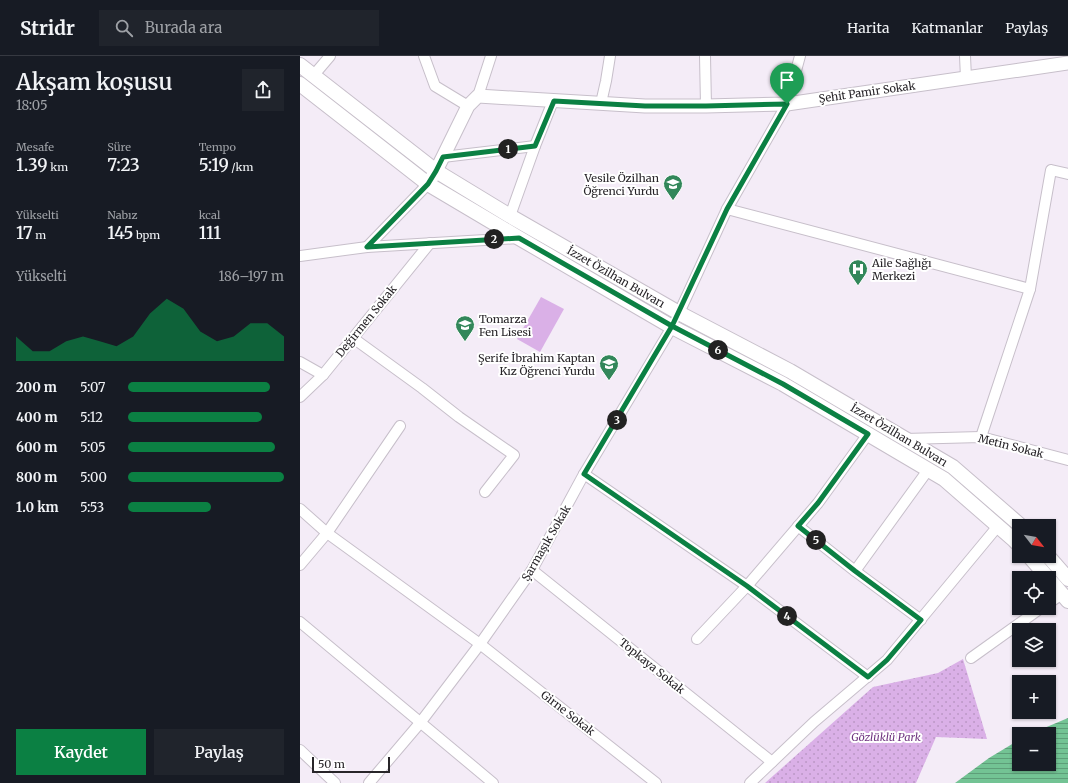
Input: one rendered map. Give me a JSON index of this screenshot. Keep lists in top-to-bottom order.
{
  "streets": {
    "main road": ["İzzet Özilhan Bulvarı"],
    "street": [
      "Şehit Pamir Sokak",
      "Değirmen Sokak",
      "Metin Sokak",
      "Şarmaşık Sokak",
      "Topkaya Sokak",
      "Girne Sokak"
    ]
  },
  "crossings": [
    ["İzzet Özilhan Bulvarı", "Metin Sokak"],
    ["İzzet Özilhan Bulvarı", "Şarmaşık Sokak"],
    ["Şarmaşık Sokak", "Topkaya Sokak"],
    ["Şarmaşık Sokak", "Girne Sokak"]
  ],
  "parks": ["Gözlüklü Park"],
  "places": {
    "school or university": ["Vesile Özilhan Öğrenci Yurdu", "Tomarza Fen Lisesi", "Şerife İbrahim Kaptan Kız Öğrenci Yurdu"],
    "hospital": ["Aile Sağlığı Merkezi"]
  },
  "scale_bar": "50 m",
  "north": "bottom right",
  "page": {
    "header": "Stridr",
    "search": "Burada ara",
    "nav": ["Harita", "Katmanlar", "Paylaş"],
    "heading": ["Akşam koşusu", "18:05"],
    "stats": [
      ["Mesafe", "1.39 km"],
      ["Süre", "7:23"],
      ["Tempo", "5:19 /km"],
      ["Yükselti", "17 m"],
      ["Nabız", "145 bpm"],
      ["kcal", "111"]
    ],
    "pins": [
      "1",
      "2",
      "6",
      "3",
      "5",
      "4"
    ],
    "chart": ["Yükselti", "186–197 m"],
    "list": [
      {
        "name": "200 m",
        "note": "5:07"
      },
      {
        "name": "400 m",
        "note": "5:12"
      },
      {
        "name": "600 m",
        "note": "5:05"
      },
      {
        "name": "800 m",
        "note": "5:00"
      },
      {
        "name": "1.0 km",
        "note": "5:53"
      }
    ],
    "map_buttons": ["+", "−"],
    "buttons": ["Kaydet", "Paylaş"],
    "scale": "50 m"
  }
}
